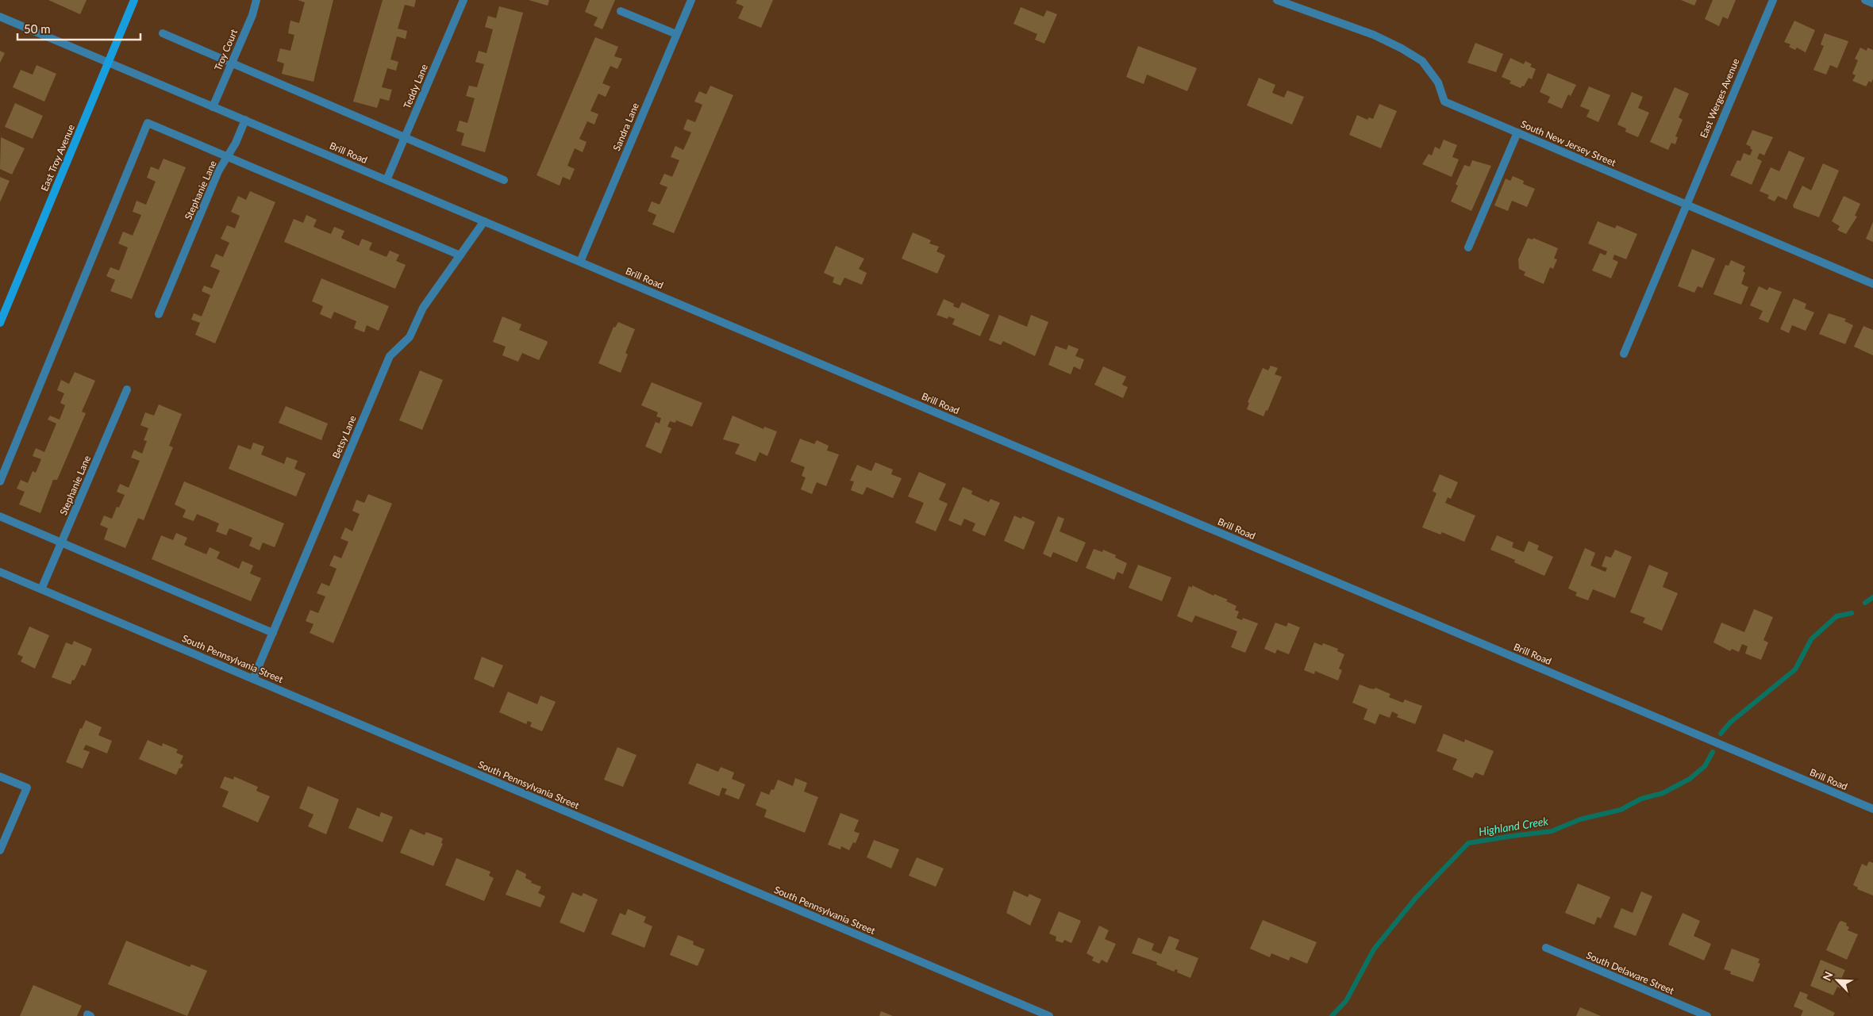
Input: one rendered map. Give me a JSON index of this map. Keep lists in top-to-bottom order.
{
  "streets": {
    "main road": ["East Troy Avenue"],
    "street": [
      "Troy Court",
      "Teddy Lane",
      "East Werges Avenue",
      "Sandra Lane",
      "South New Jersey Street",
      "Brill Road",
      "Stephanie Lane",
      "Betsy Lane",
      "South Pennsylvania Street",
      "South Delaware Street"
    ]
  },
  "crossings": [
    ["Troy Court", "Brill Road"],
    ["Teddy Lane", "Brill Road"],
    ["East Werges Avenue", "South New Jersey Street"],
    ["Sandra Lane", "Brill Road"],
    ["Brill Road", "East Troy Avenue"],
    ["Brill Road", "Stephanie Lane"],
    ["Brill Road", "Betsy Lane"],
    ["Stephanie Lane", "South Pennsylvania Street"],
    ["Betsy Lane", "South Pennsylvania Street"]
  ],
  "water": ["Highland Creek"],
  "scale_bar": "50 m",
  "north": "top left"
}
